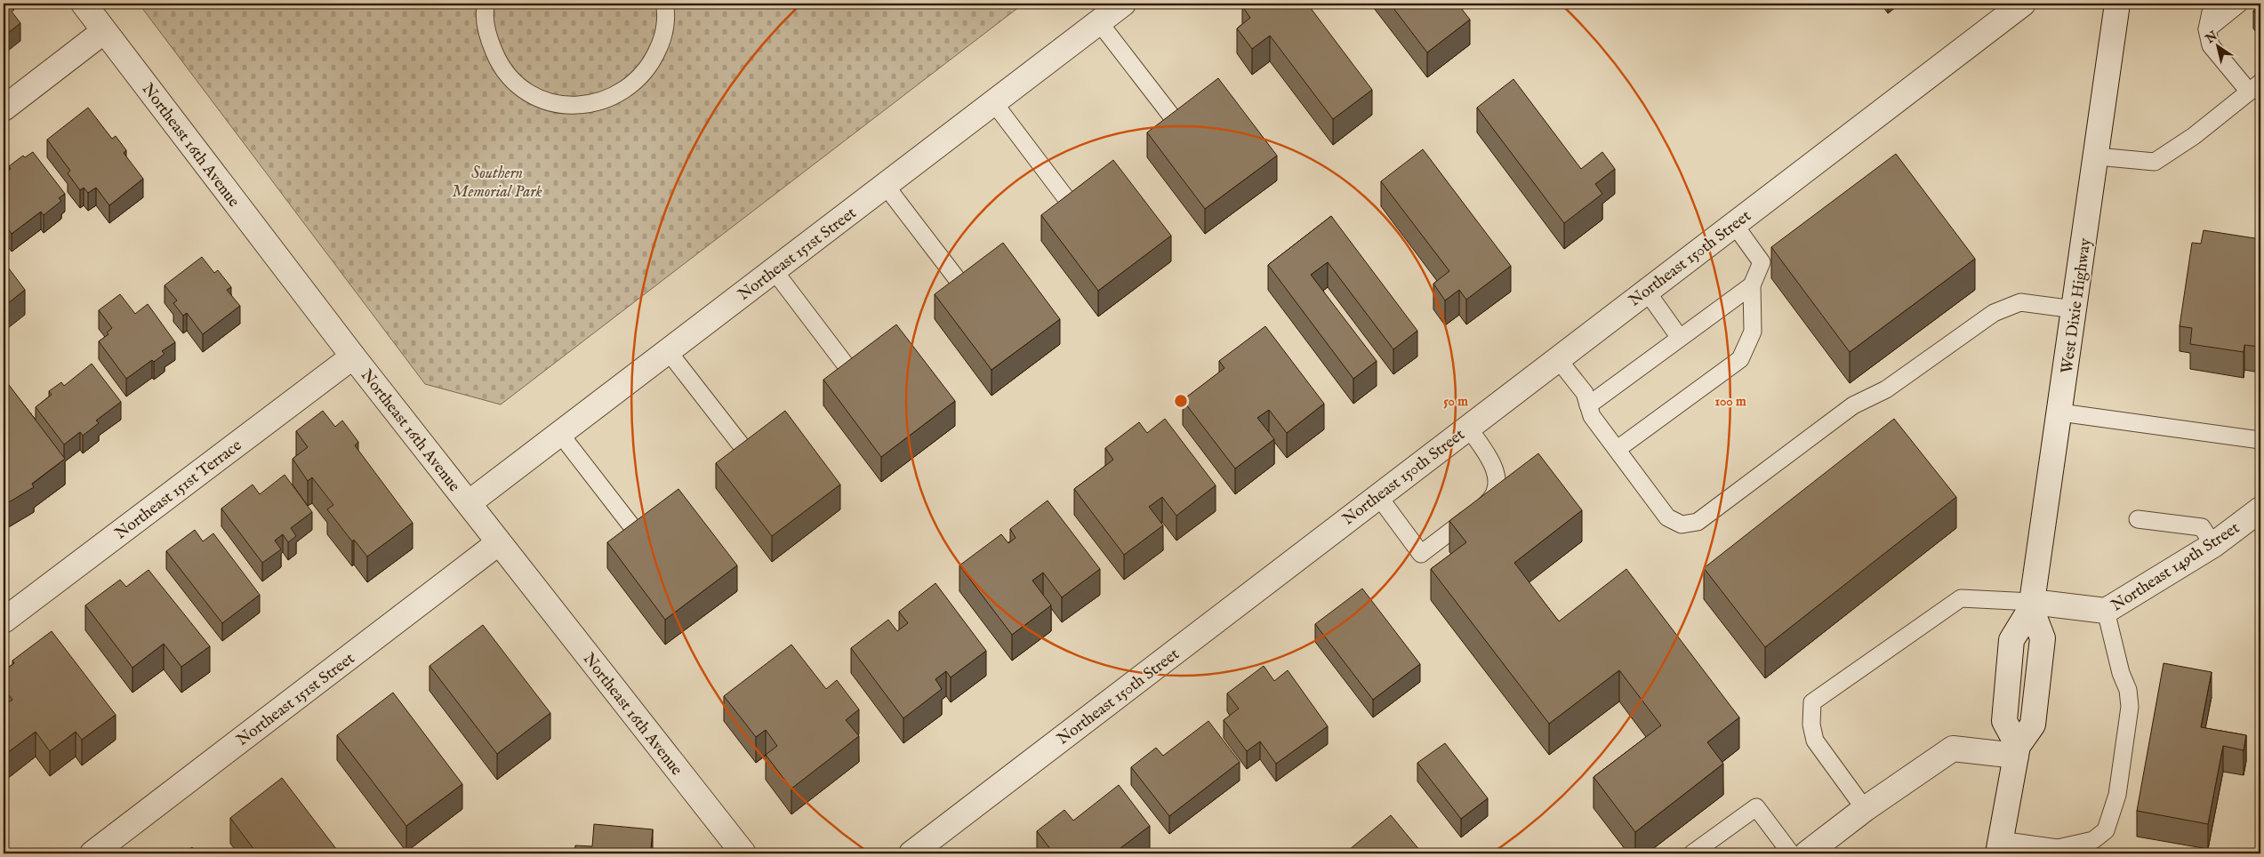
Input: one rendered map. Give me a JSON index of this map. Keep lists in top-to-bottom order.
{
  "streets": {
    "street": [
      "Northeast 16th Avenue",
      "Northeast 151st Street",
      "Northeast 150th Street",
      "West Dixie Highway",
      "Northeast 151st Terrace",
      "Northeast 149th Street"
    ]
  },
  "crossings": [
    ["Northeast 16th Avenue", "Northeast 151st Street"],
    ["Northeast 16th Avenue", "Northeast 151st Terrace"],
    ["West Dixie Highway", "Northeast 149th Street"]
  ],
  "parks": ["Southern Memorial Park"],
  "north": "top left",
  "rings": ["50 m", "100 m"]
}
